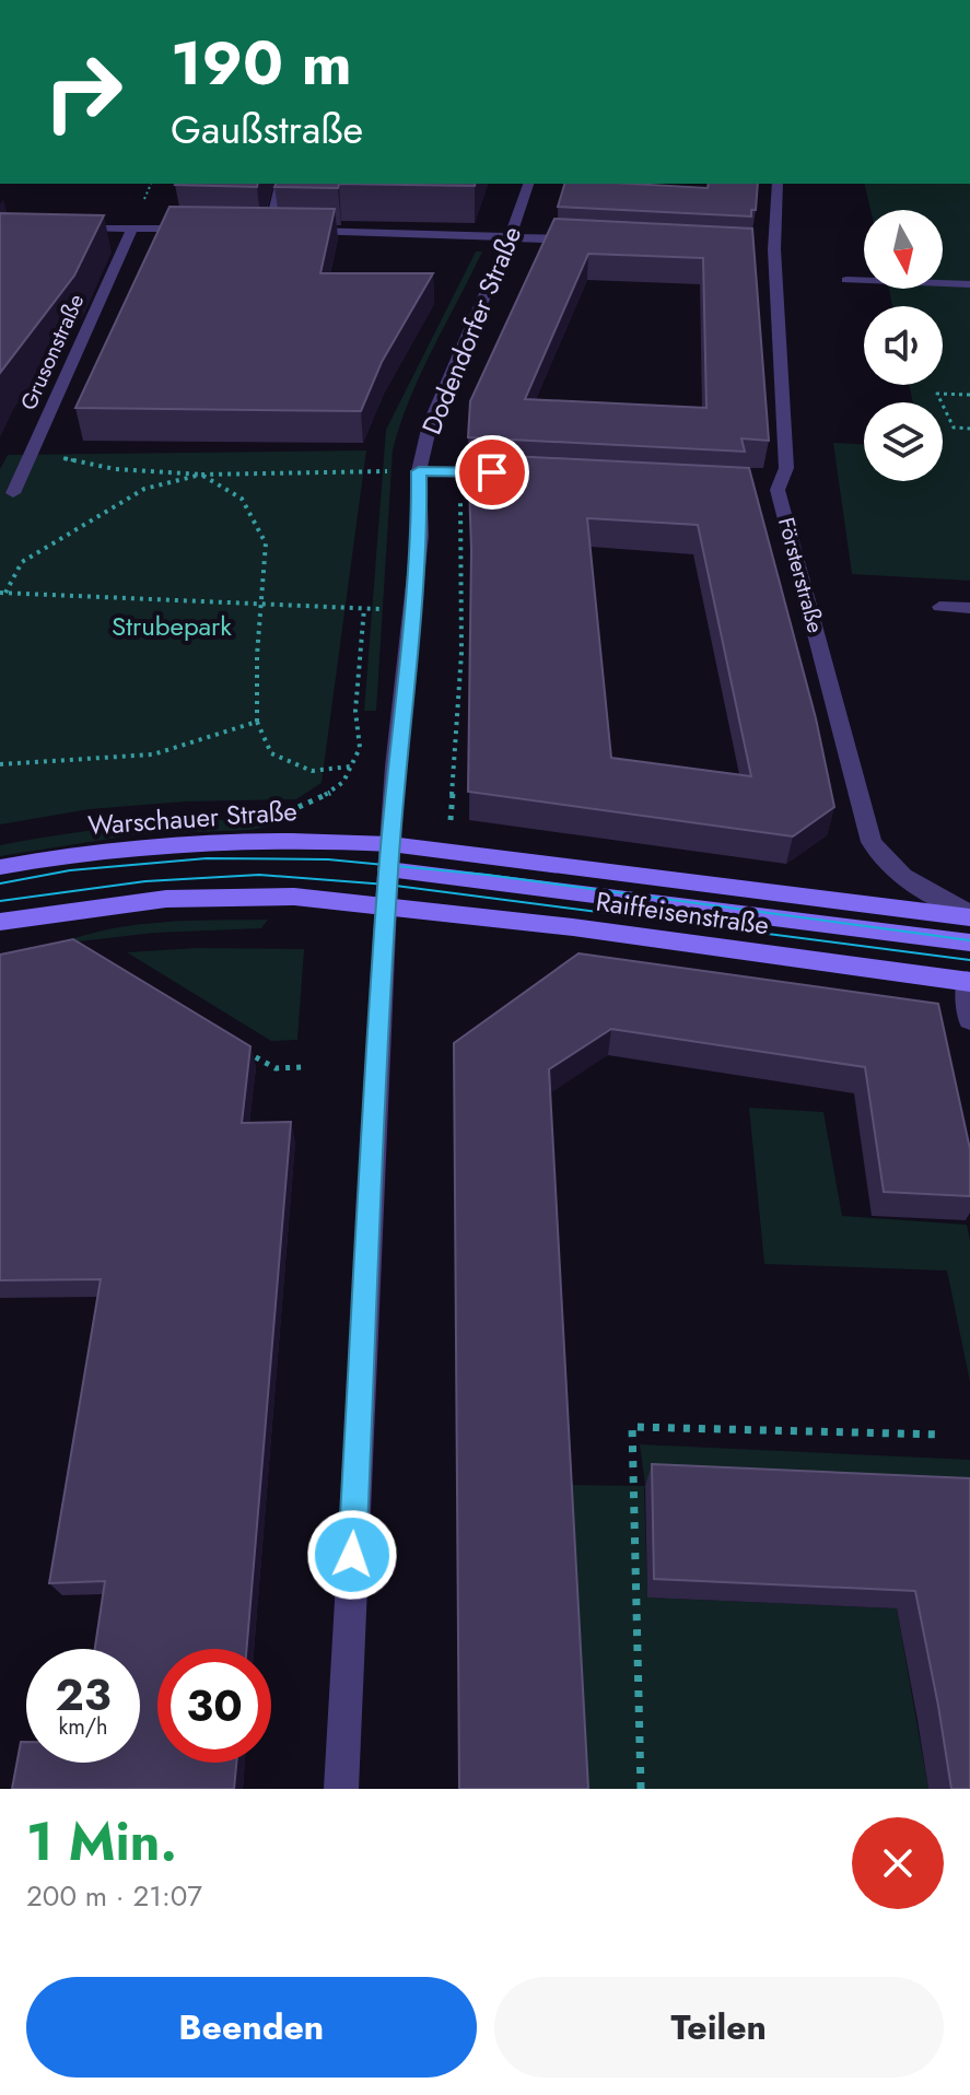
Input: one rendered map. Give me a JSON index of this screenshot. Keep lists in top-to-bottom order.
{
  "streets": {
    "main road": ["Warschauer Straße", "Raiffeisenstraße"],
    "street": ["Dodendorfer Straße", "Grusonstraße", "Försterstraße"]
  },
  "crossings": [
    ["Dodendorfer Straße", "Warschauer Straße"],
    ["Dodendorfer Straße", "Raiffeisenstraße"],
    ["Försterstraße", "Raiffeisenstraße"],
    ["Warschauer Straße", "Raiffeisenstraße"]
  ],
  "parks": ["Strubepark"],
  "north": "bottom",
  "page": {
    "turn": ["190 m", "Gaußstraße"],
    "speed": "23 km/h",
    "limit": "30",
    "heading": ["1 Min.", "200 m · 21:07"],
    "buttons": ["Beenden", "Teilen"]
  }
}
